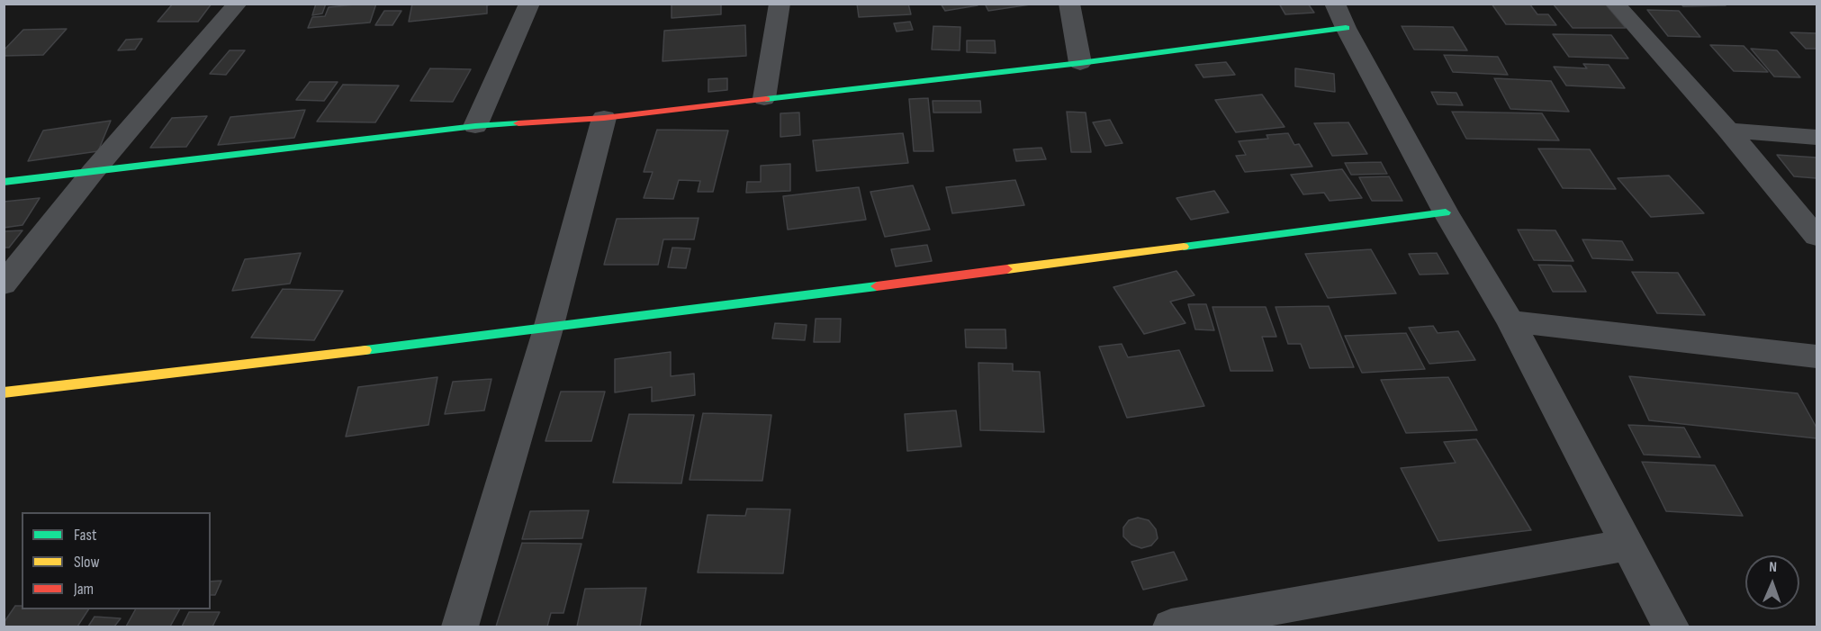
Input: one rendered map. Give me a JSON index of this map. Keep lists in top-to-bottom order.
{
  "legend": ["Fast", "Slow", "Jam"],
  "north": "top"
}
